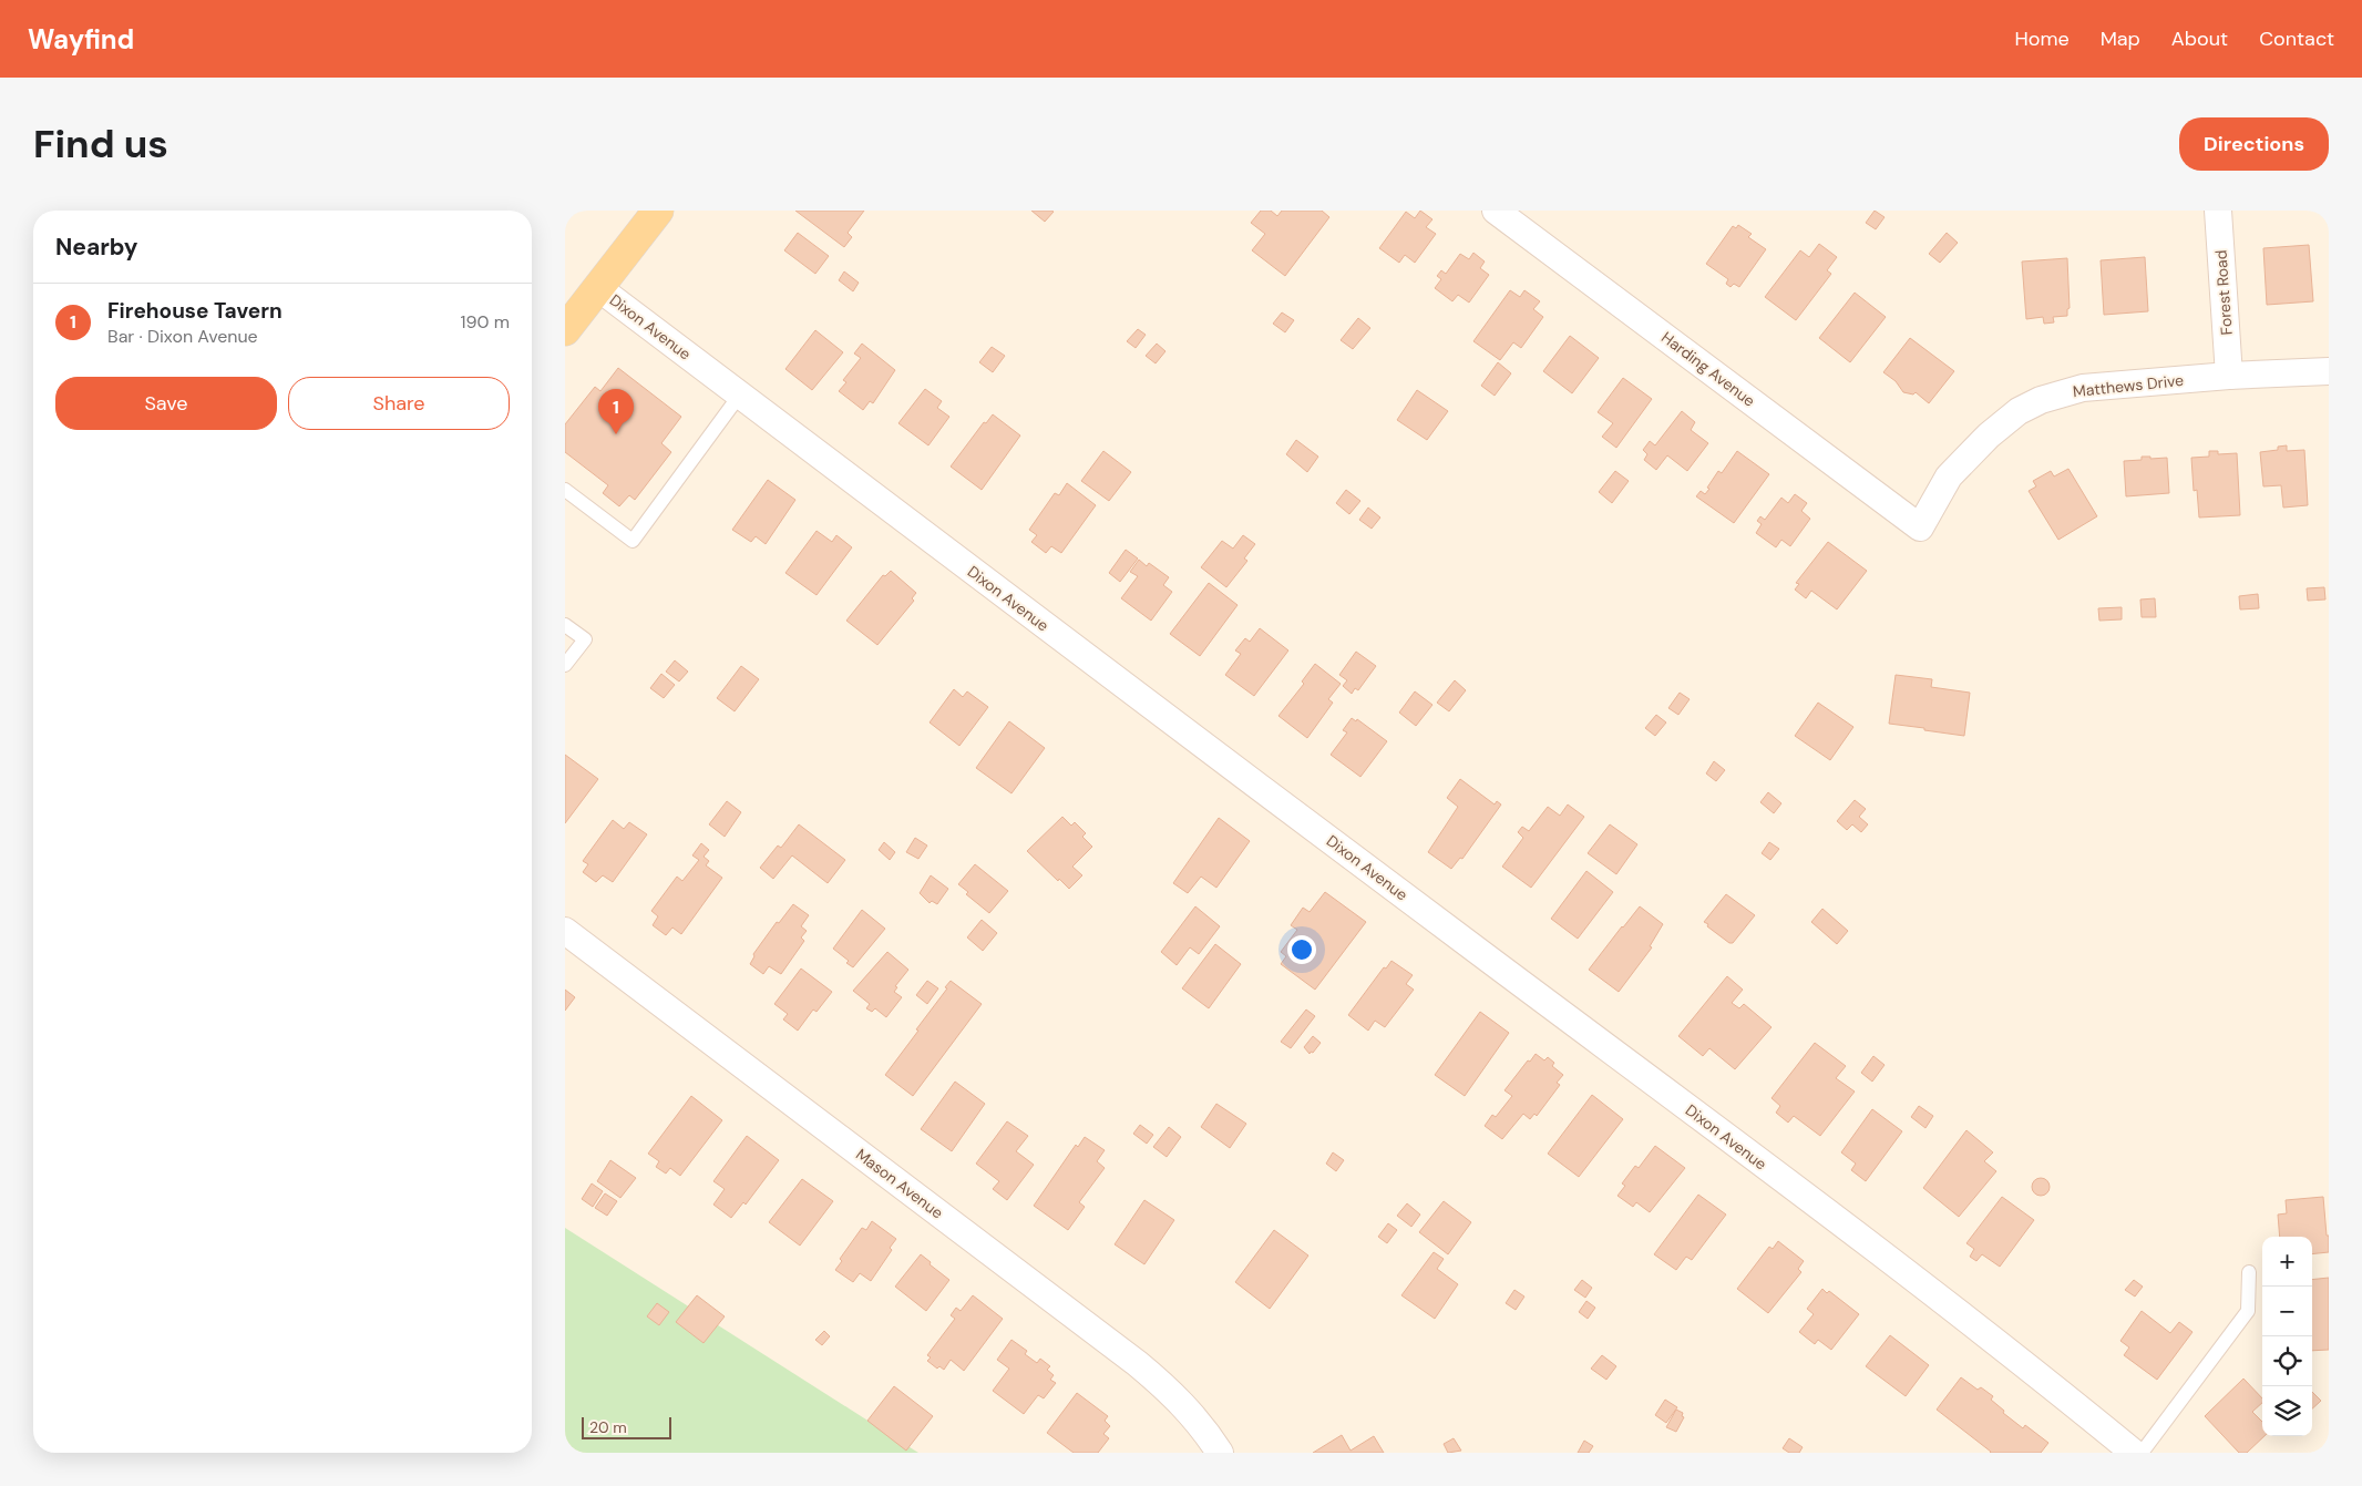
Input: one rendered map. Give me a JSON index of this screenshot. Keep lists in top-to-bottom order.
{
  "streets": {
    "street": [
      "Forest Road",
      "Dixon Avenue",
      "Harding Avenue",
      "Matthews Drive",
      "Mason Avenue"
    ]
  },
  "crossings": [
    ["Forest Road", "Matthews Drive"],
    ["Harding Avenue", "Matthews Drive"]
  ],
  "scale_bar": "20 m",
  "page": {
    "header": "Wayfind",
    "nav": [
      "Home",
      "Map",
      "About",
      "Contact"
    ],
    "buttons": [
      "Directions",
      ["Save", "Share"]
    ],
    "title": "Find us",
    "heading": "Nearby",
    "list": [
      {
        "mark": "1",
        "name": "Firehouse Tavern",
        "note": "Bar · Dixon Avenue",
        "value": "190 m"
      }
    ],
    "pins": "1",
    "map_buttons": ["+", "−"],
    "scale": "20 m"
  }
}
